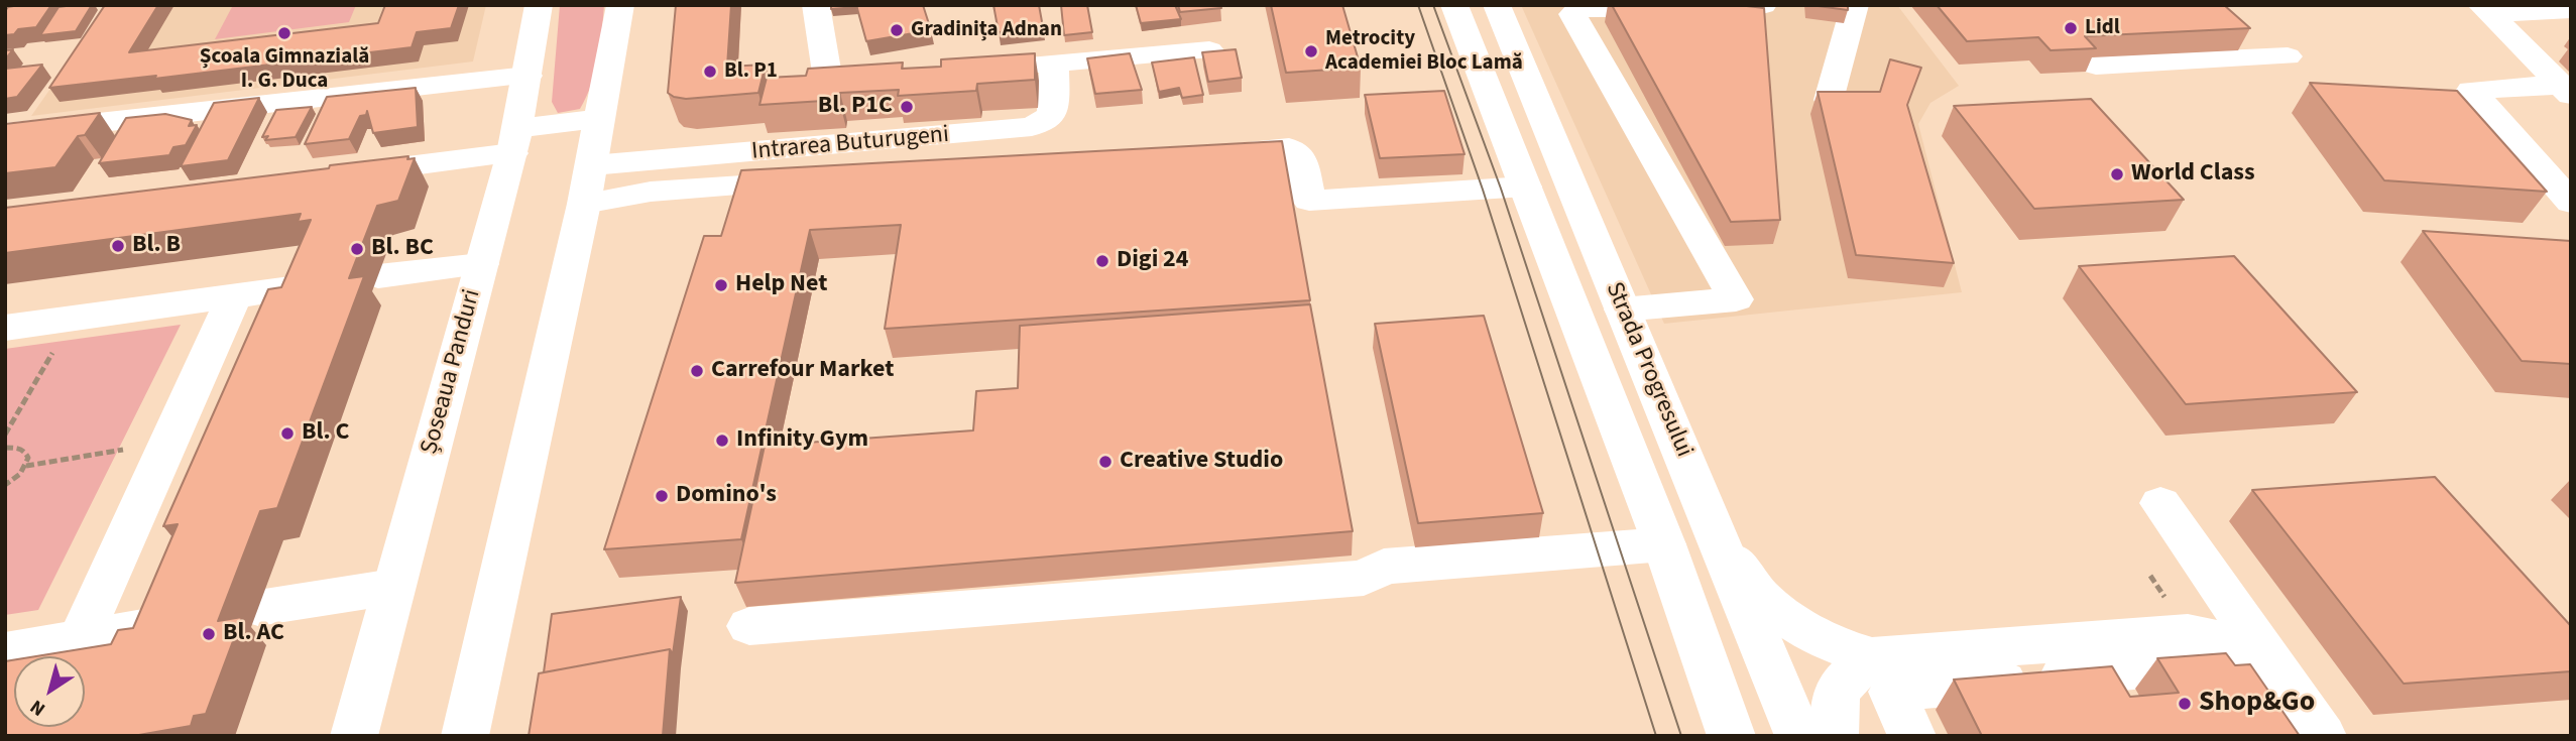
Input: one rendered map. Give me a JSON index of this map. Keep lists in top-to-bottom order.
{
  "streets": {
    "main road": ["Intrarea Buturugeni", "Strada Progresului", "Șoseaua Panduri"]
  },
  "places": [
    "Lidl",
    "Gradinița Adnan",
    "Școala Gimnazială I. G. Duca",
    "Metrocity Academiei Bloc Lamă",
    "Bl. P1",
    "Bl. P1C",
    "World Class",
    "Bl. B",
    "Bl. BC",
    "Digi 24",
    "Help Net",
    "Carrefour Market",
    "Bl. C",
    "Infinity Gym",
    "Creative Studio",
    "Domino's",
    "Bl. AC",
    "Shop&Go"
  ],
  "north": "bottom left"
}
